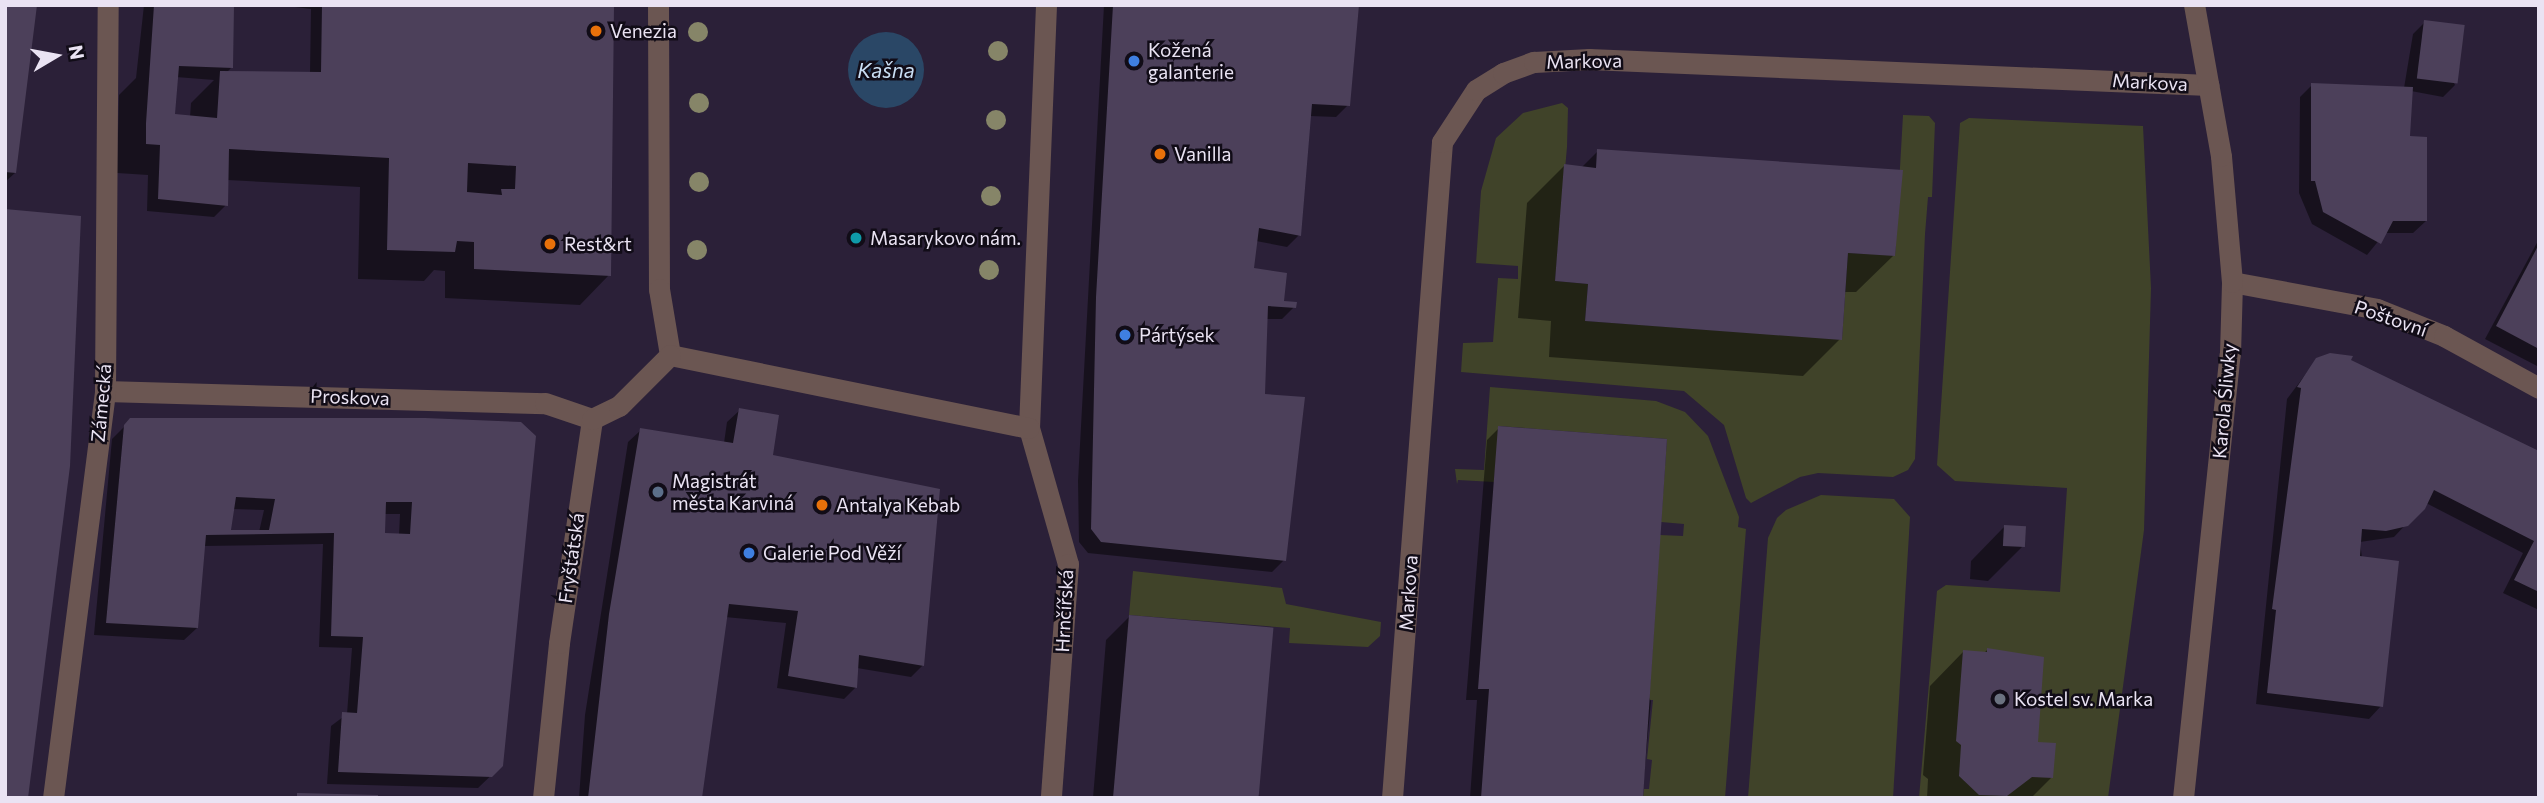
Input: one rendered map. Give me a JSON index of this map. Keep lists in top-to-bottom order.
{
  "streets": {
    "street": [
      "Markova",
      "Poštovní",
      "Proskova",
      "Karola Śliwky",
      "Zámecká",
      "Fryštátská",
      "Hrnčířská"
    ]
  },
  "crossings": [
    ["Markova", "Karola Śliwky"],
    ["Poštovní", "Karola Śliwky"],
    ["Proskova", "Zámecká"],
    ["Proskova", "Fryštátská"]
  ],
  "water": ["Kašna"],
  "places": [
    "Venezia",
    "Kožená galanterie",
    "Vanilla",
    "Masarykovo nám.",
    "Rest&rt",
    "Pártýsek",
    "Magistrát města Karviná",
    "Antalya Kebab",
    "Galerie Pod Věží",
    "Kostel sv. Marka"
  ],
  "north": "right"
}
